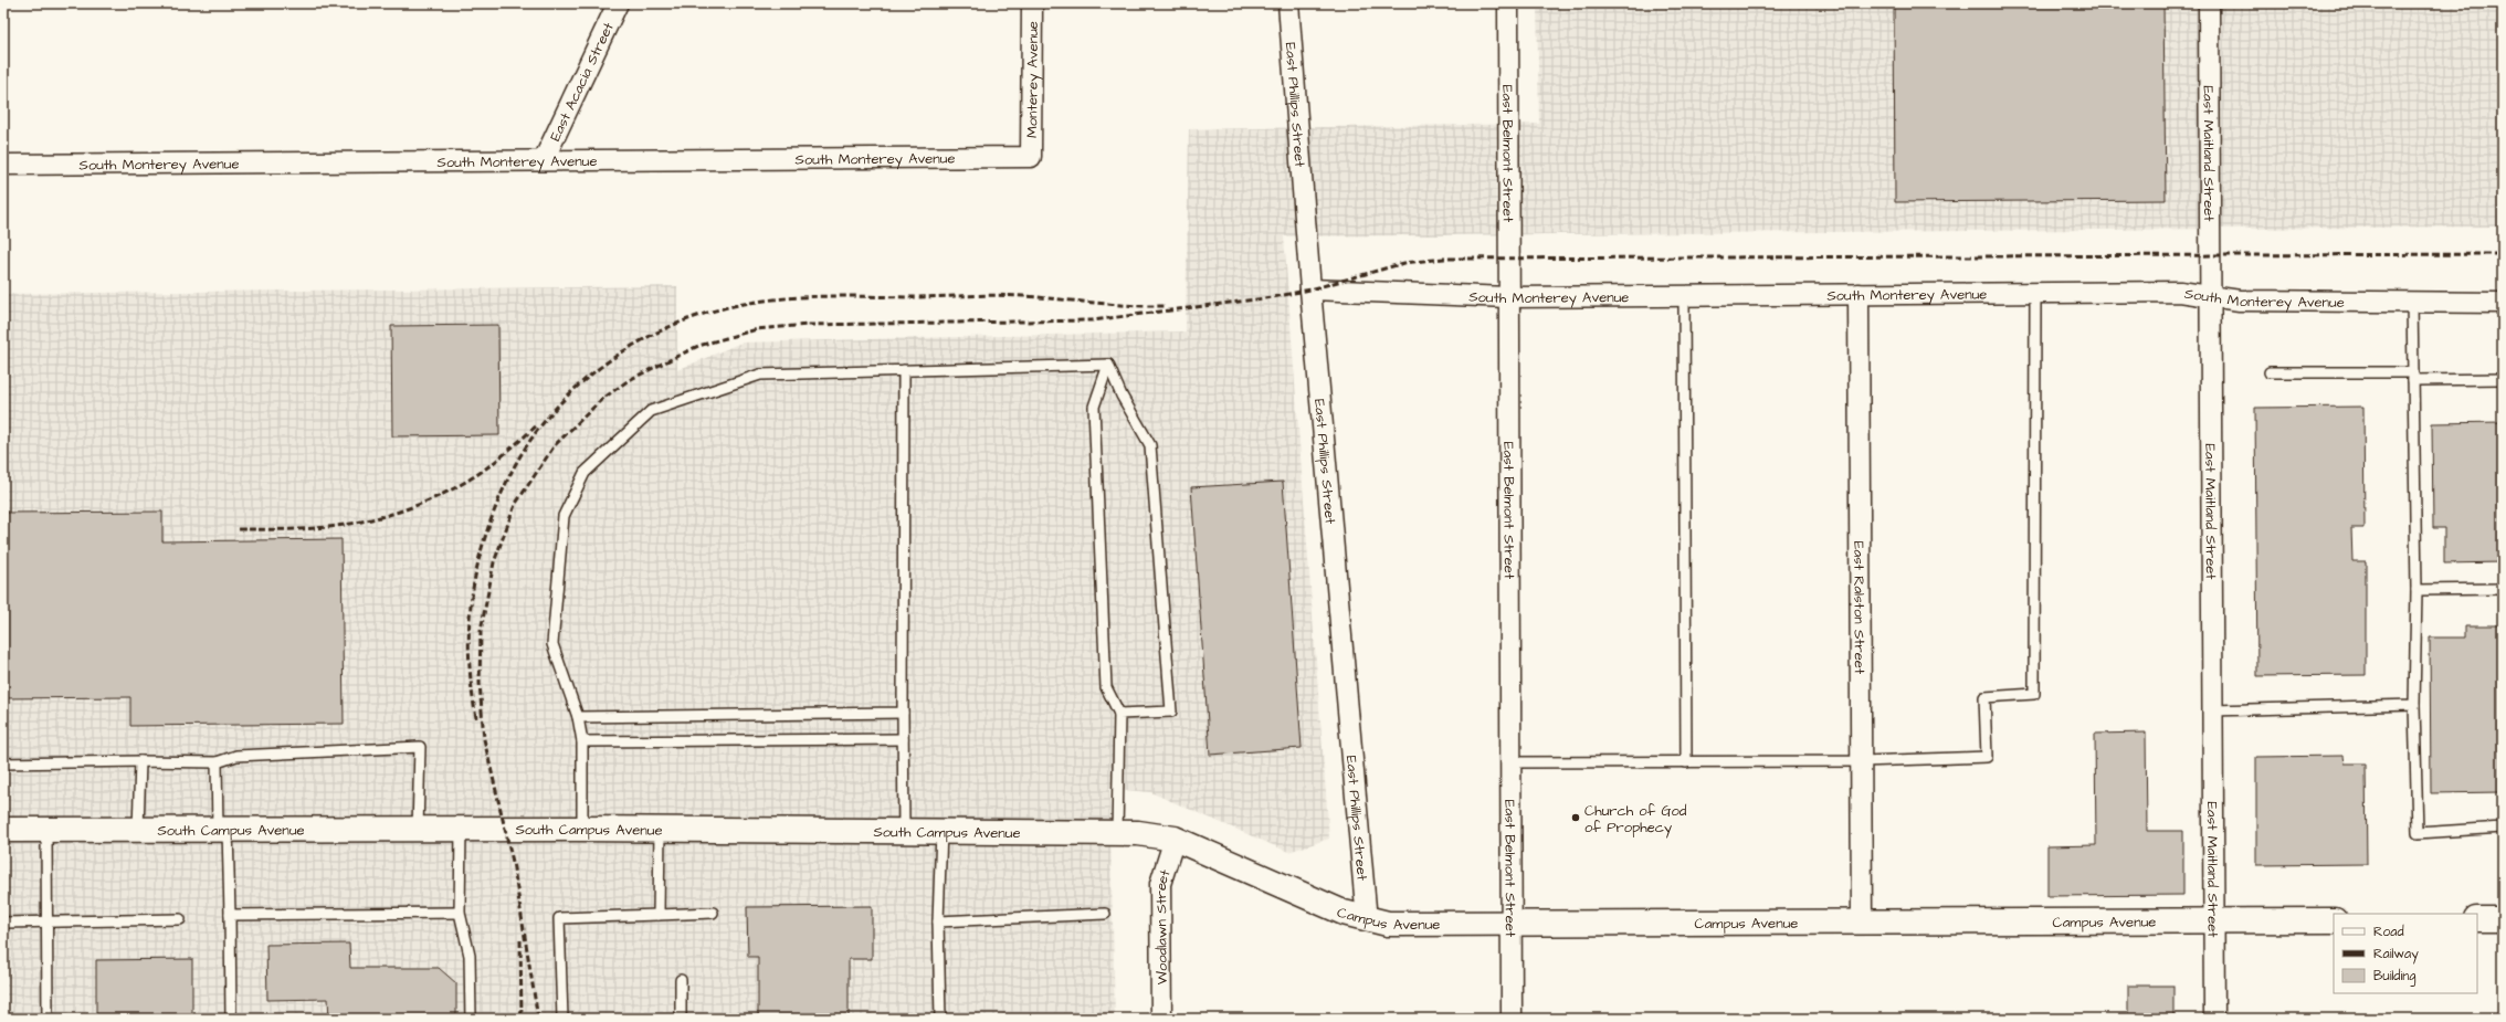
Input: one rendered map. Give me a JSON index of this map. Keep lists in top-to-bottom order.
{
  "streets": {
    "street": [
      "Monterey Avenue",
      "East Acacia Street",
      "East Phillips Street",
      "East Belmont Street",
      "East Maitland Street",
      "South Monterey Avenue",
      "East Ralston Street",
      "South Campus Avenue",
      "Campus Avenue",
      "Woodlawn Street"
    ]
  },
  "crossings": [
    ["Monterey Avenue", "South Monterey Avenue"],
    ["East Acacia Street", "South Monterey Avenue"],
    ["East Phillips Street", "South Monterey Avenue"],
    ["East Phillips Street", "Campus Avenue"],
    ["East Belmont Street", "South Monterey Avenue"],
    ["East Belmont Street", "Campus Avenue"],
    ["East Maitland Street", "South Monterey Avenue"],
    ["East Maitland Street", "Campus Avenue"],
    ["South Monterey Avenue", "East Ralston Street"],
    ["East Ralston Street", "Campus Avenue"],
    ["South Campus Avenue", "Campus Avenue"],
    ["South Campus Avenue", "Woodlawn Street"],
    ["Campus Avenue", "Woodlawn Street"]
  ],
  "places": ["Church of God of Prophecy"],
  "legend": ["Road", "Railway", "Building"]
}
